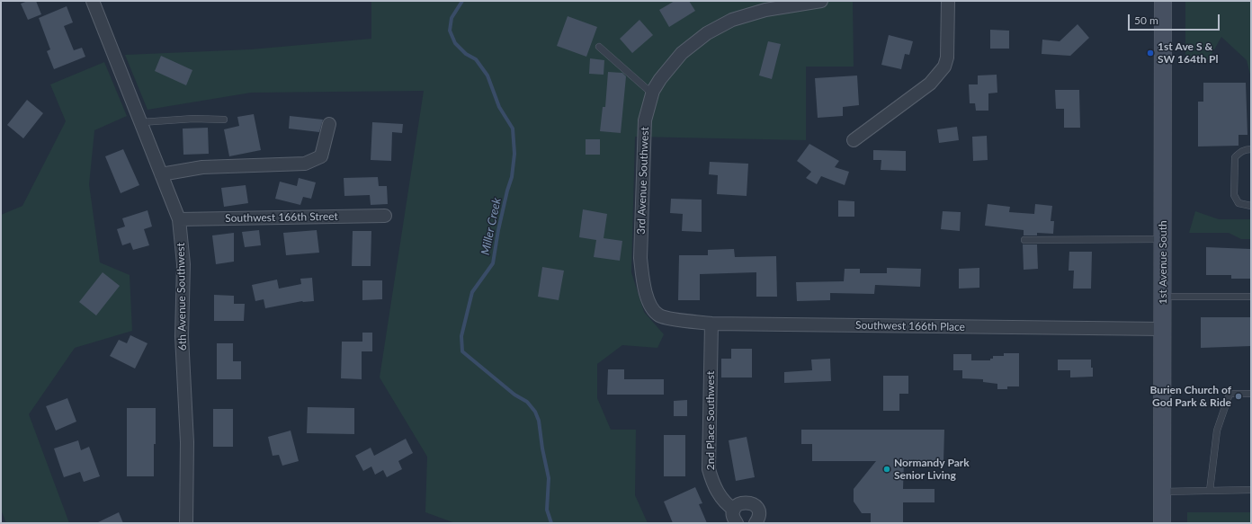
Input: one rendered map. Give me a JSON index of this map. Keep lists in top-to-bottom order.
{
  "streets": {
    "main road": ["1st Avenue South"],
    "street": [
      "3rd Avenue Southwest",
      "Southwest 166th Street",
      "6th Avenue Southwest",
      "Southwest 166th Place",
      "2nd Place Southwest"
    ]
  },
  "crossings": [
    ["3rd Avenue Southwest", "Southwest 166th Place"],
    ["Southwest 166th Street", "6th Avenue Southwest"],
    ["1st Avenue South", "Southwest 166th Place"],
    ["Southwest 166th Place", "2nd Place Southwest"]
  ],
  "water": ["Miller Creek"],
  "places": ["1st Ave S & SW 164th Pl", "Burien Church of God Park & Ride", "Normandy Park Senior Living"],
  "scale_bar": "50 m"
}
